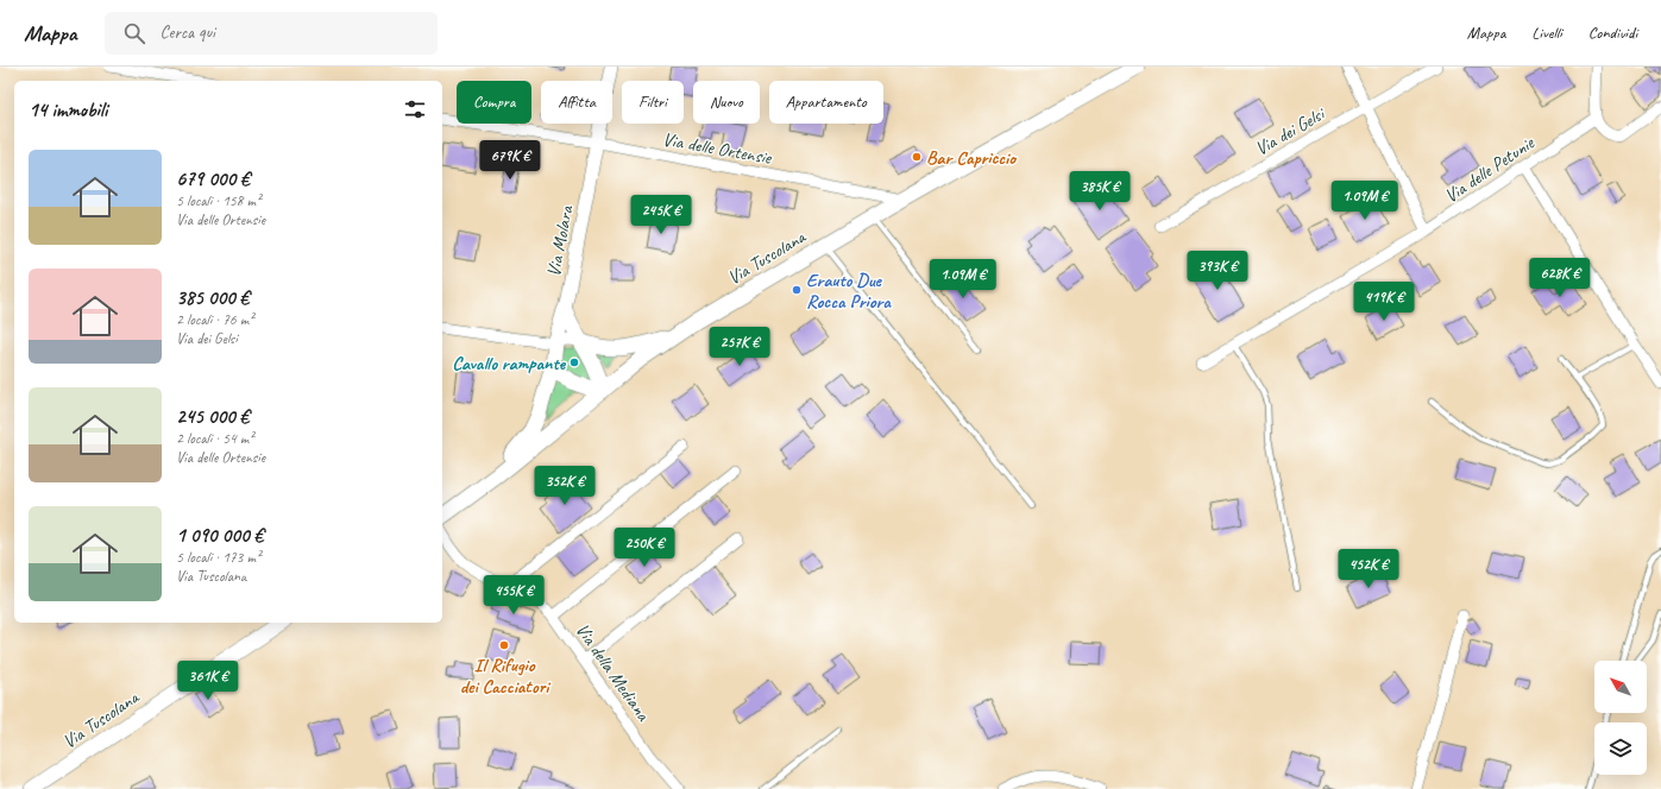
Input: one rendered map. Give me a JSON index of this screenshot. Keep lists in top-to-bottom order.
{
  "streets": {
    "main road": ["Via Tuscolana"],
    "street": [
      "Via dei Gelsi",
      "Via delle Ortensie",
      "Via delle Petunie",
      "Via Molara",
      "Via della Mediana"
    ]
  },
  "crossings": [
    ["Via delle Ortensie", "Via Molara"],
    ["Via delle Ortensie", "Via Tuscolana"]
  ],
  "places": [
    "Bar Capriccio",
    "Erauto Due Rocca Priora",
    "Cavallo rampante",
    "Il Rifugio dei Cacciatori"
  ],
  "north": "top left",
  "page": {
    "header": "Mappa",
    "search": "Cerca qui",
    "nav": ["Mappa", "Livelli", "Condividi"],
    "chip": [
      "Compra",
      "Affitta",
      "Filtri",
      "Nuovo",
      "Appartamento"
    ],
    "heading": "14 immobili",
    "list": [
      {
        "name": "679 000 €",
        "note": "5 locali · 158 m² · Via delle Ortensie"
      },
      {
        "name": "385 000 €",
        "note": "2 locali · 76 m² · Via dei Gelsi"
      },
      {
        "name": "245 000 €",
        "note": "2 locali · 54 m² · Via delle Ortensie"
      },
      {
        "name": "1 090 000 €",
        "note": "5 locali · 173 m² · Via Tuscolana"
      }
    ],
    "price": [
      "679K €",
      "385K €",
      "1.09M €",
      "245K €",
      "393K €",
      "628K €",
      "1.09M €",
      "419K €",
      "257K €",
      "352K €",
      "250K €",
      "452K €",
      "455K €",
      "361K €"
    ]
  }
}
